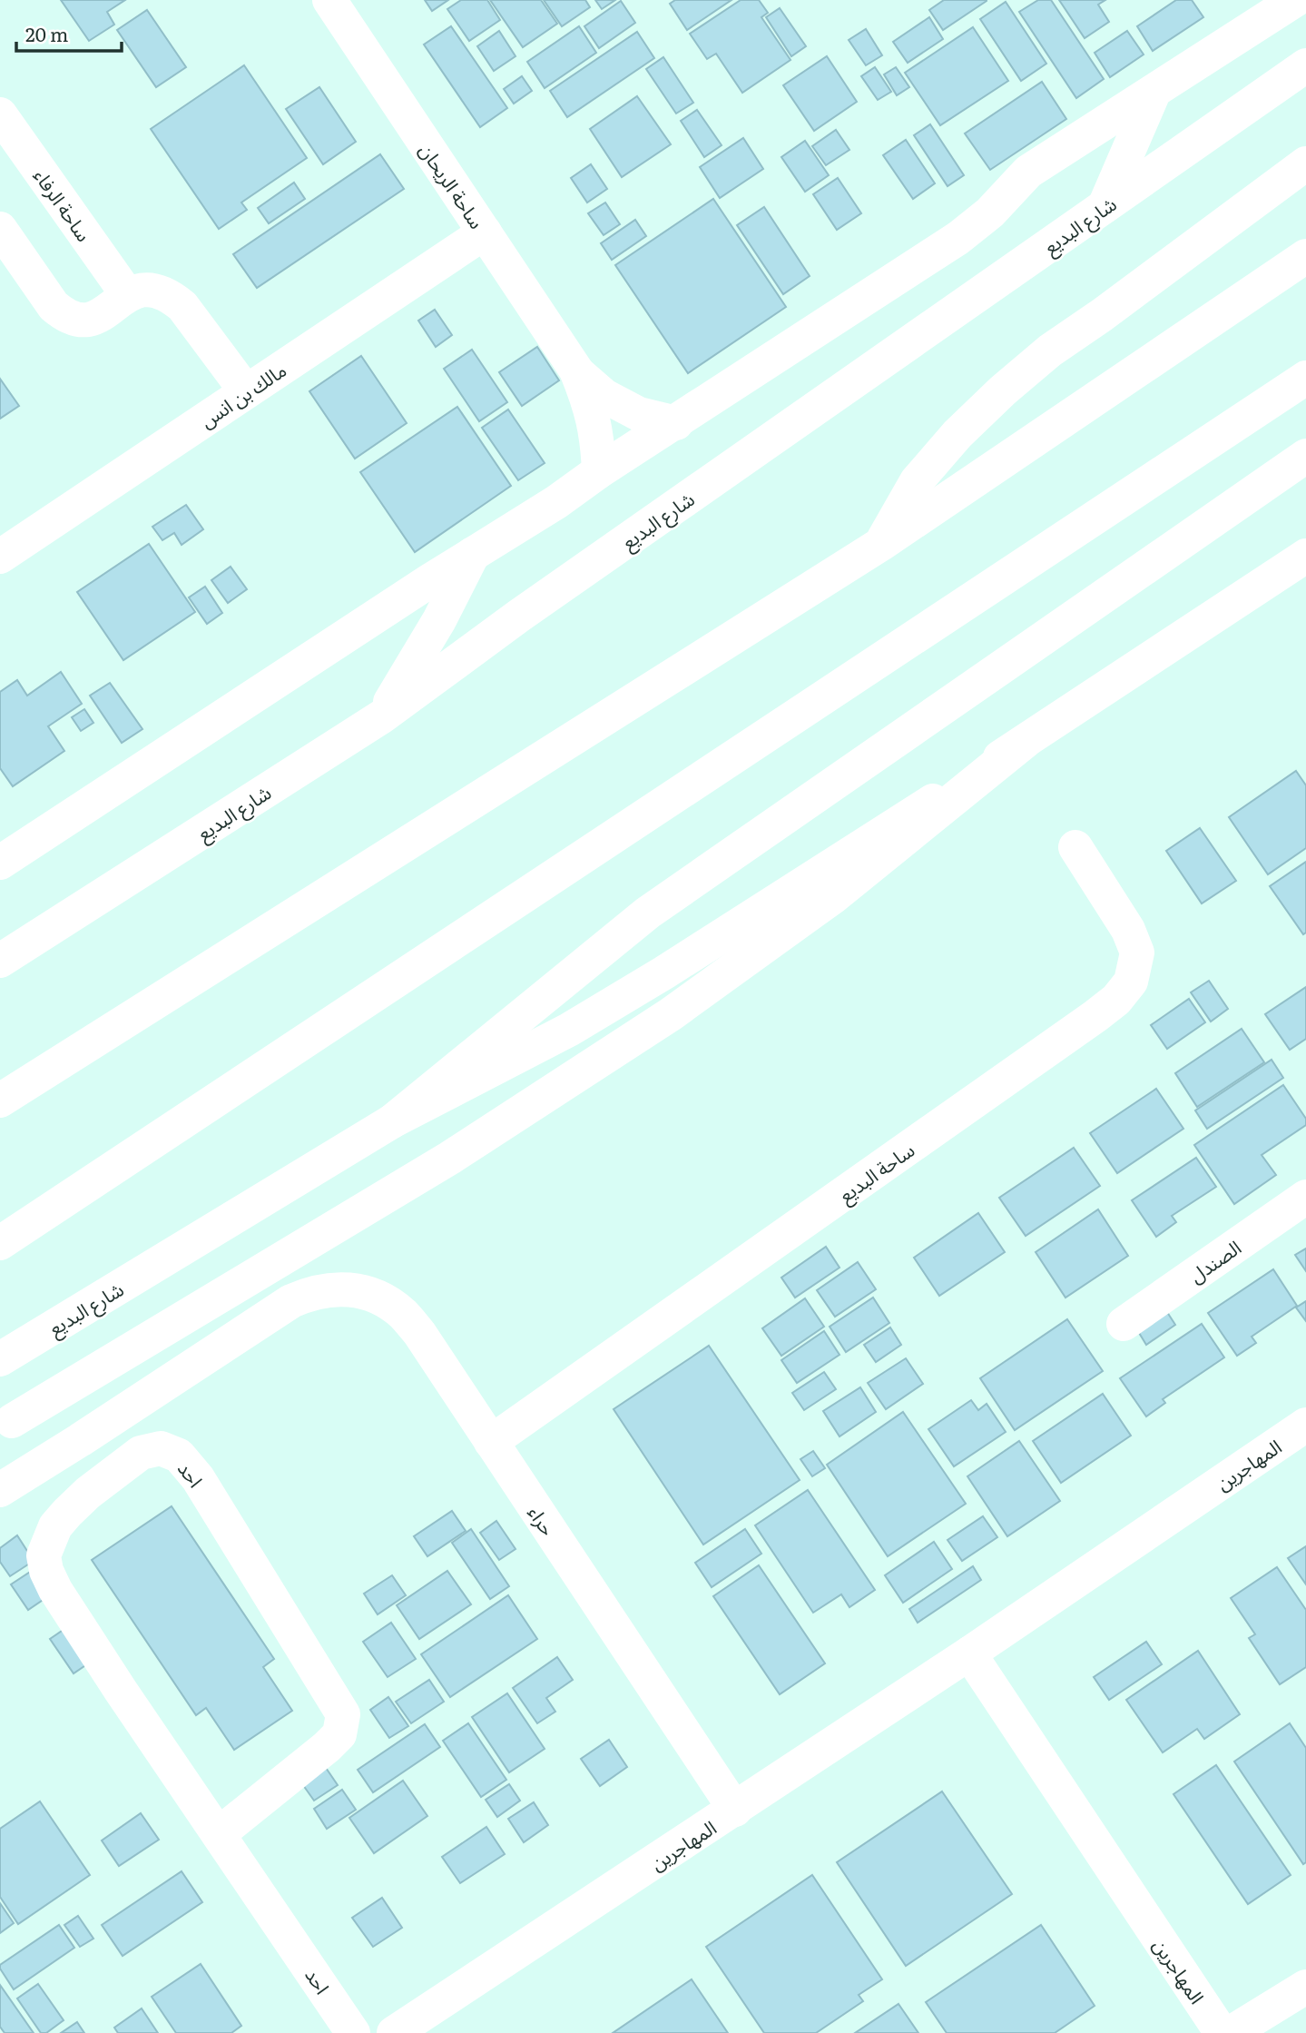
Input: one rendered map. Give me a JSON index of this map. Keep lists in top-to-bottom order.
{
  "streets": {
    "main road": [
      "ساحة الريحان",
      "ساحة الرفاء",
      "شارع البديع",
      "مالك بن انس",
      "ساحة البديع",
      "الصندل",
      "المهاجرين",
      "احد",
      "حراء"
    ]
  },
  "crossings": [
    ["ساحة الريحان", "مالك بن انس"],
    ["ساحة البديع", "حراء"],
    ["المهاجرين", "حراء"]
  ],
  "scale_bar": "20 m"
}
